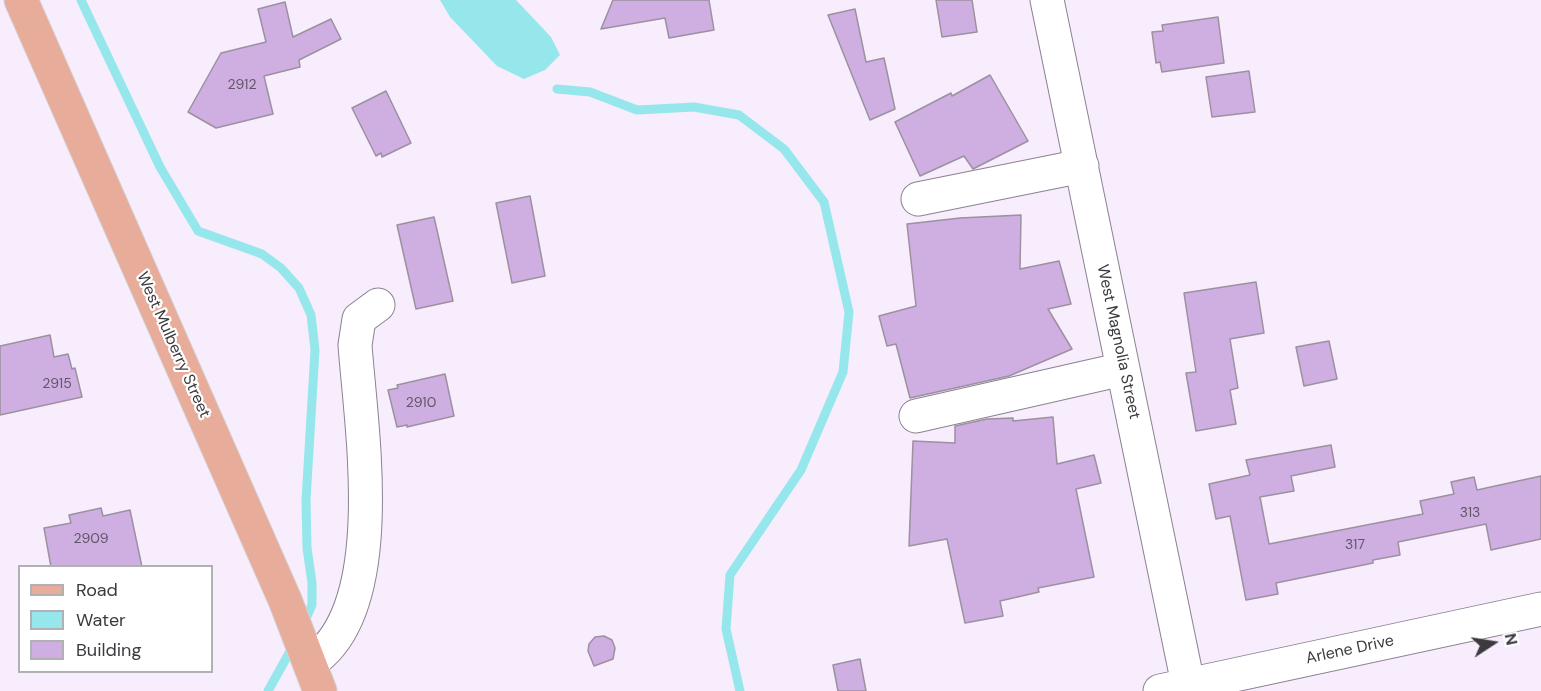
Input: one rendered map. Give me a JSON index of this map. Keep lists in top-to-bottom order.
{
  "streets": {
    "main road": ["West Mulberry Street"],
    "street": ["West Magnolia Street", "Arlene Drive"]
  },
  "crossings": [
    ["West Magnolia Street", "Arlene Drive"]
  ],
  "house_numbers": [
    "2912",
    "2915",
    "2910",
    "313",
    "2909",
    "317"
  ],
  "legend": ["Road", "Water", "Building"],
  "north": "right"
}
